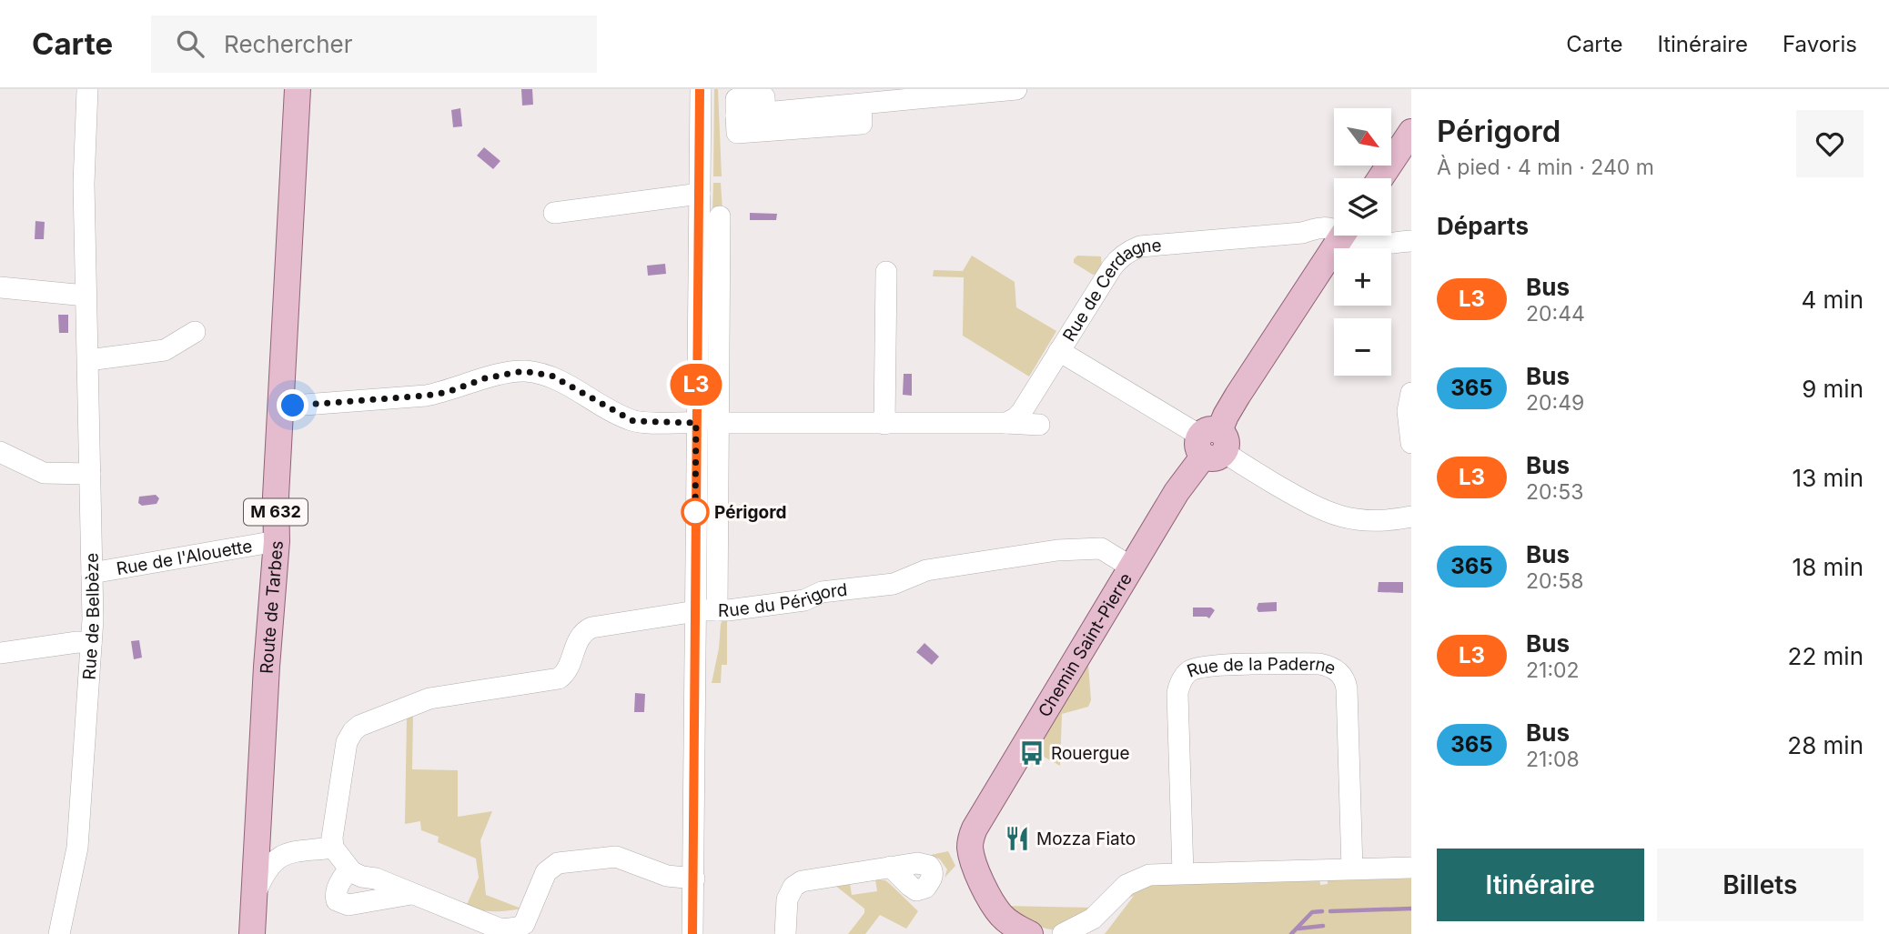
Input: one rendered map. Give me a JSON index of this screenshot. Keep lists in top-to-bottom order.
{
  "streets": {
    "main road": ["M 632", "Route de Tarbes", "Chemin Saint-Pierre"],
    "street": [
      "Rue de Cerdagne",
      "Rue de l'Alouette",
      "Rue du Périgord",
      "Rue de Belbèze",
      "Rue de la Paderne"
    ]
  },
  "crossings": [
    ["Rue de l'Alouette", "Route de Tarbes"],
    ["Rue de l'Alouette", "Rue de Belbèze"],
    ["Rue du Périgord", "Chemin Saint-Pierre"]
  ],
  "places": {
    "other": ["Périgord"],
    "bus stop": ["Rouergue"],
    "restaurant": ["Mozza Fiato"]
  },
  "lines": ["bus line L3"],
  "north": "bottom right",
  "page": {
    "header": "Carte",
    "search": "Rechercher",
    "nav": ["Carte", "Itinéraire", "Favoris"],
    "on_map": "L3",
    "heading": [
      ["Périgord", "À pied · 4 min · 240 m"],
      "Départs"
    ],
    "map_buttons": ["+", "−"],
    "list": [
      {
        "mark": "L3",
        "name": "Bus",
        "note": "20:44",
        "value": "4 min"
      },
      {
        "mark": "365",
        "name": "Bus",
        "note": "20:49",
        "value": "9 min"
      },
      {
        "mark": "L3",
        "name": "Bus",
        "note": "20:53",
        "value": "13 min"
      },
      {
        "mark": "365",
        "name": "Bus",
        "note": "20:58",
        "value": "18 min"
      },
      {
        "mark": "L3",
        "name": "Bus",
        "note": "21:02",
        "value": "22 min"
      },
      {
        "mark": "365",
        "name": "Bus",
        "note": "21:08",
        "value": "28 min"
      }
    ],
    "buttons": ["Itinéraire", "Billets"]
  }
}
